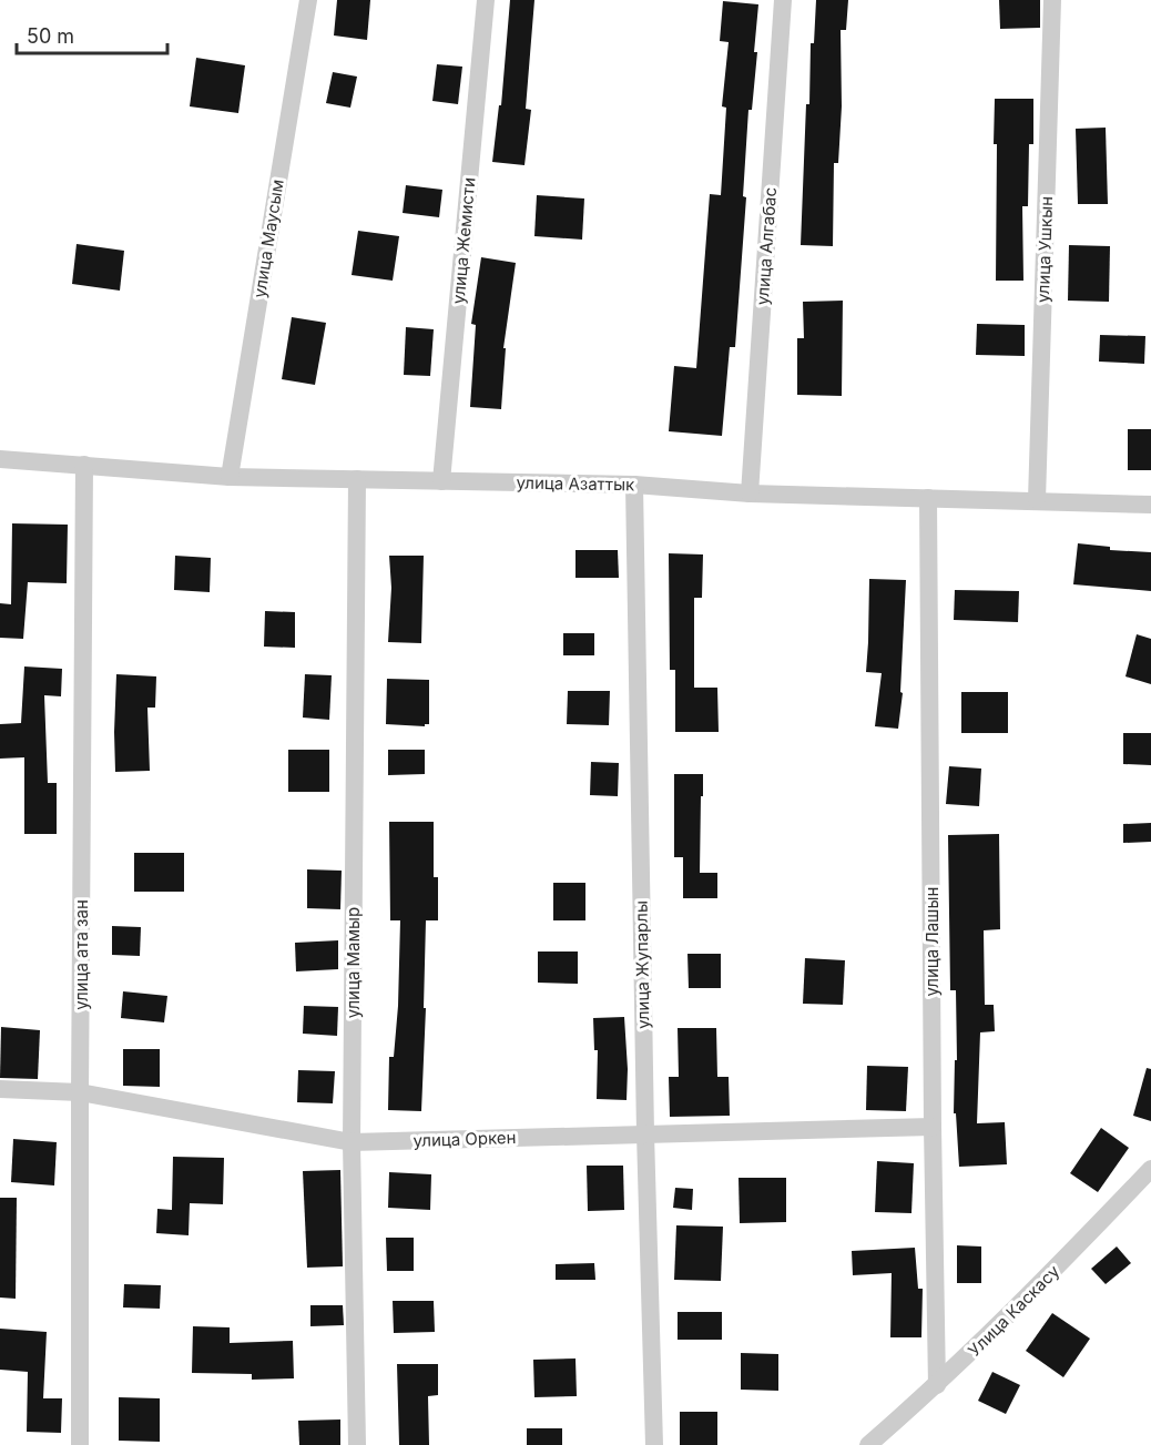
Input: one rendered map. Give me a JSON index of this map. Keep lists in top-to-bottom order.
{
  "streets": {
    "street": [
      "улица Маусым",
      "улица Жемисти",
      "улица Алгабас",
      "улица Ушкын",
      "улица Азаттык",
      "улица Лашын",
      "улица ата зан",
      "улица Мамыр",
      "улица Жупарлы",
      "улица Оркен",
      "Улица Каскасу"
    ]
  },
  "crossings": [
    ["улица Маусым", "улица Азаттык"],
    ["улица Жемисти", "улица Азаттык"],
    ["улица Алгабас", "улица Азаттык"],
    ["улица Ушкын", "улица Азаттык"],
    ["улица Азаттык", "улица Лашын"],
    ["улица Азаттык", "улица ата зан"],
    ["улица Азаттык", "улица Мамыр"],
    ["улица Азаттык", "улица Жупарлы"],
    ["улица Лашын", "улица Оркен"],
    ["улица Лашын", "Улица Каскасу"],
    ["улица ата зан", "улица Оркен"],
    ["улица Мамыр", "улица Оркен"],
    ["улица Жупарлы", "улица Оркен"]
  ],
  "scale_bar": "50 m"
}
